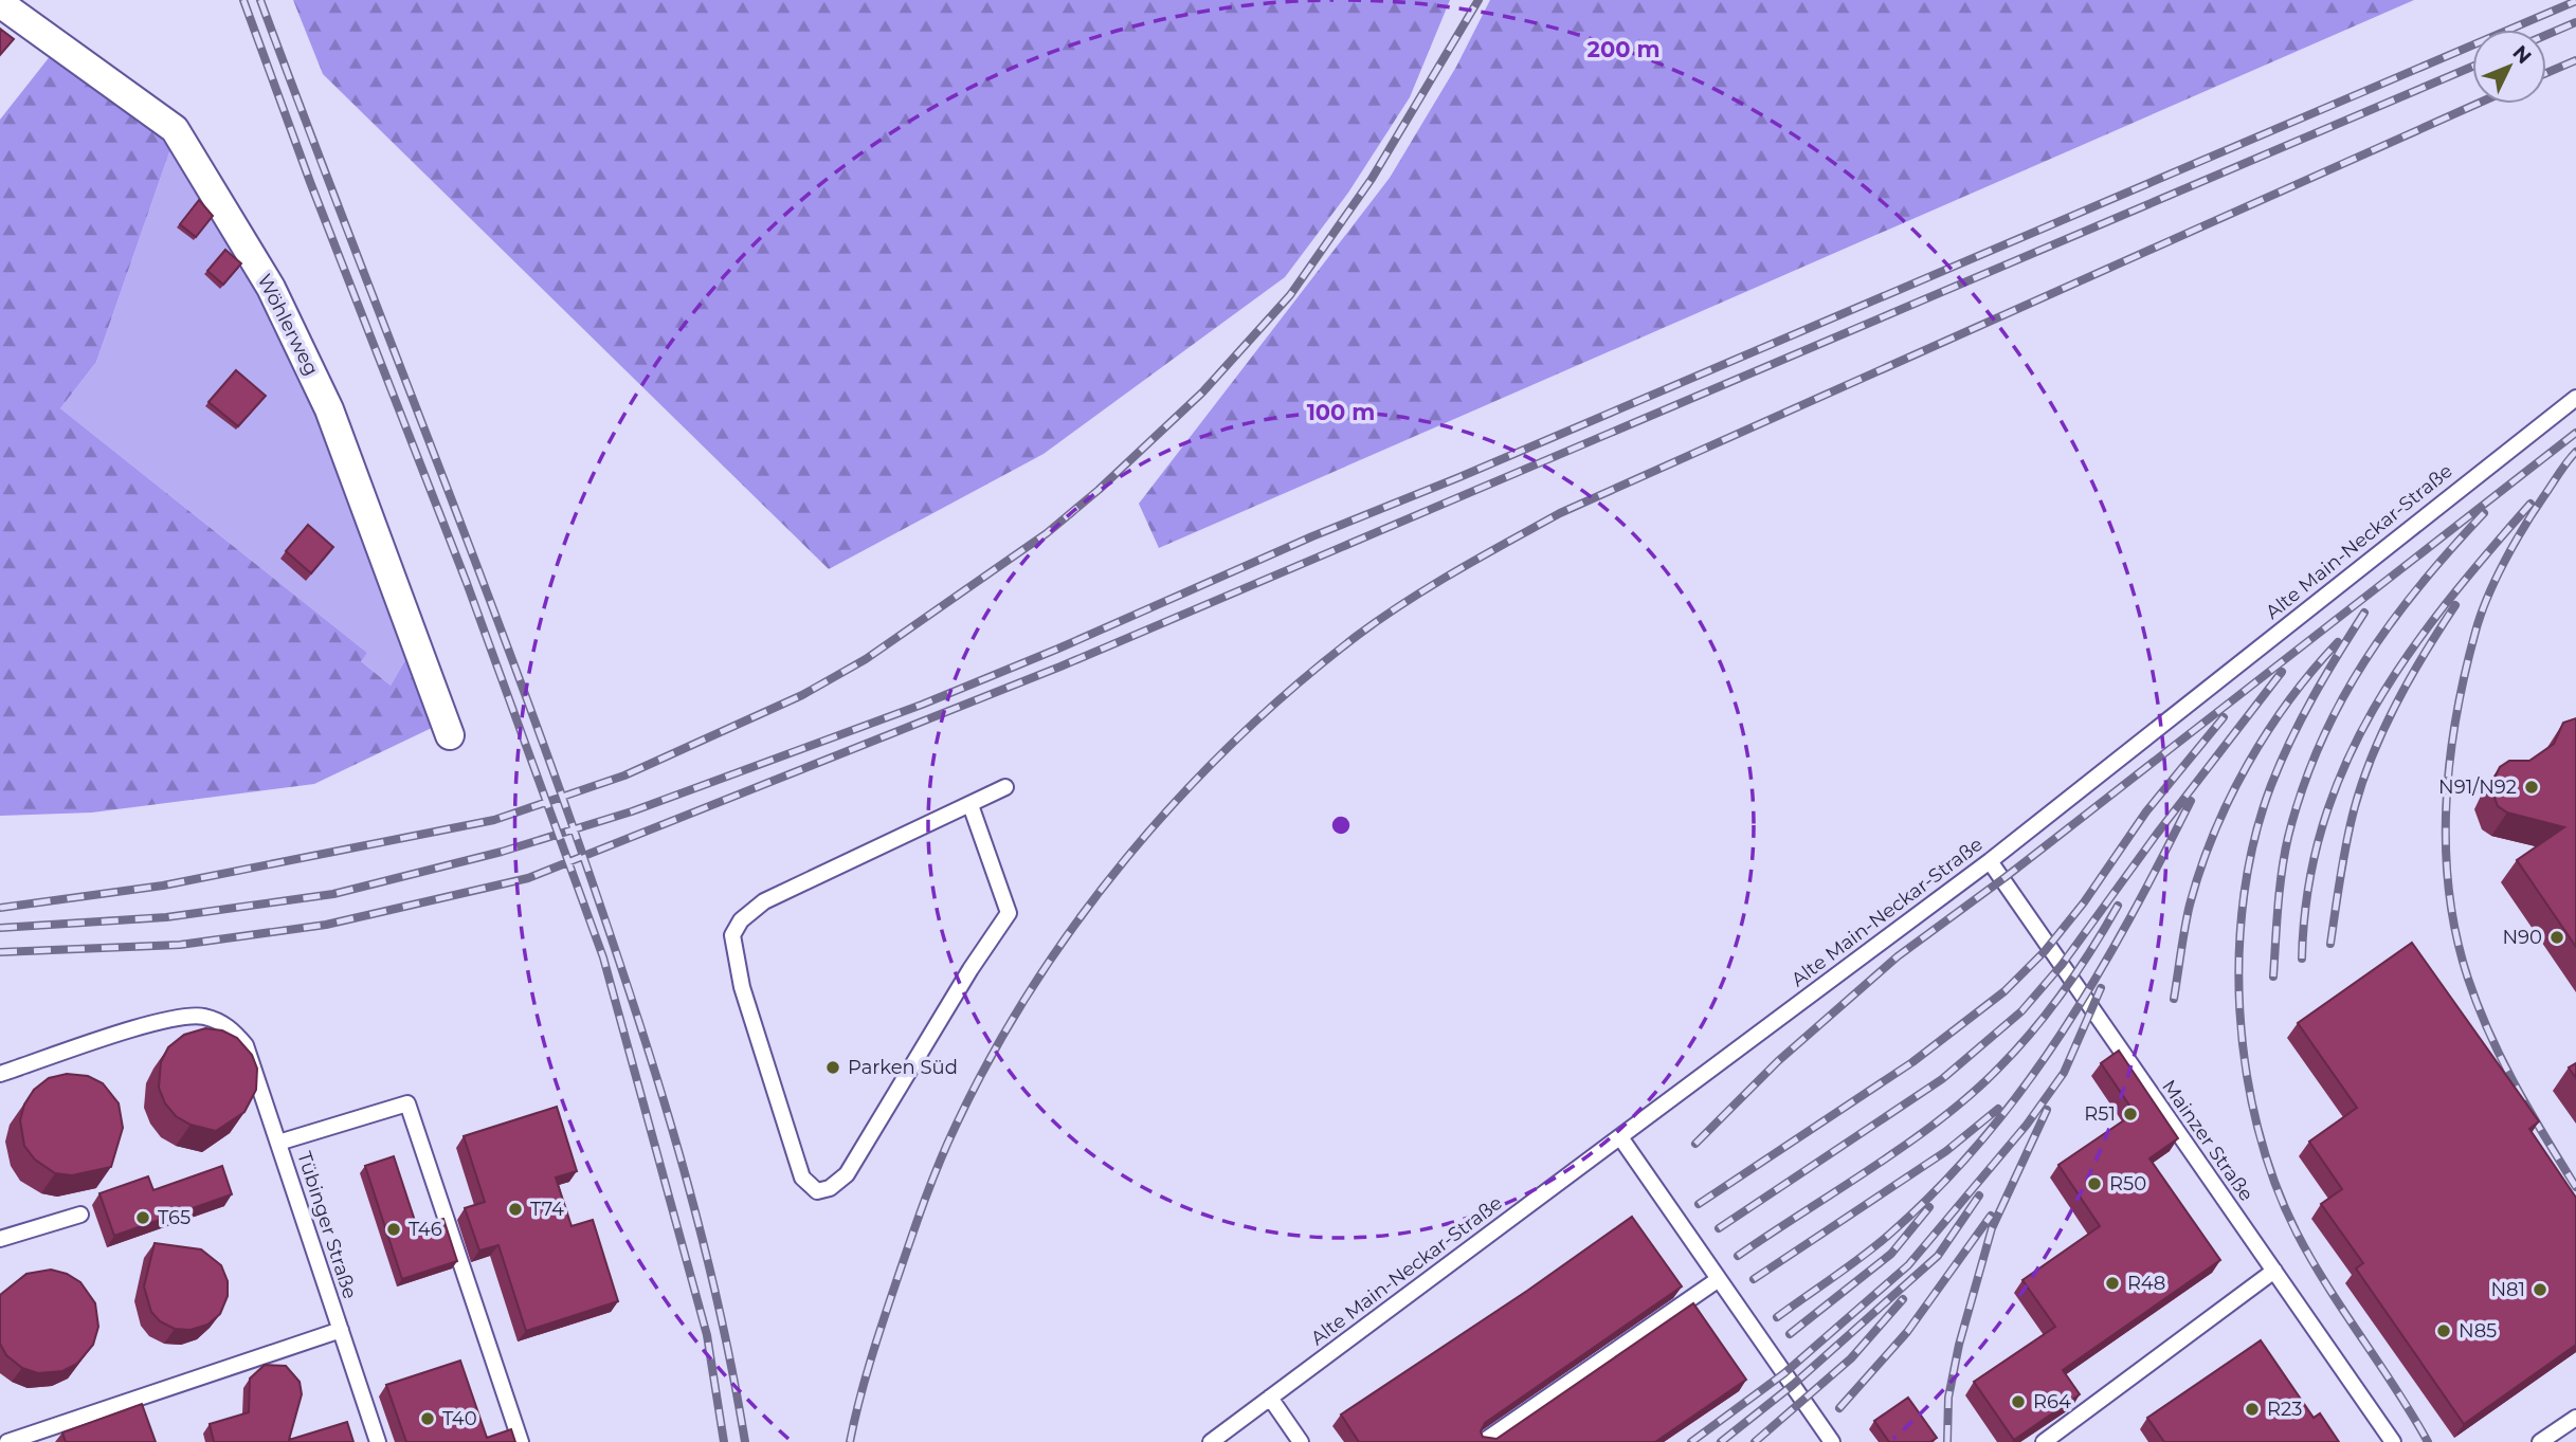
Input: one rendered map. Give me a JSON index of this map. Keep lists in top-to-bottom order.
{
  "streets": {
    "street": ["Wöhlerweg"],
    "lane": ["Alte Main-Neckar-Straße", "Mainzer Straße", "Tübinger Straße"]
  },
  "crossings": [
    ["Alte Main-Neckar-Straße", "Mainzer Straße"]
  ],
  "places": [
    "N91/N92",
    "N90",
    "Parken Süd",
    "R51",
    "R50",
    "T74",
    "T65",
    "T46",
    "R48",
    "N81",
    "N85",
    "R64",
    "R23",
    "T40"
  ],
  "north": "top right",
  "rings": ["200 m", "100 m"]
}
